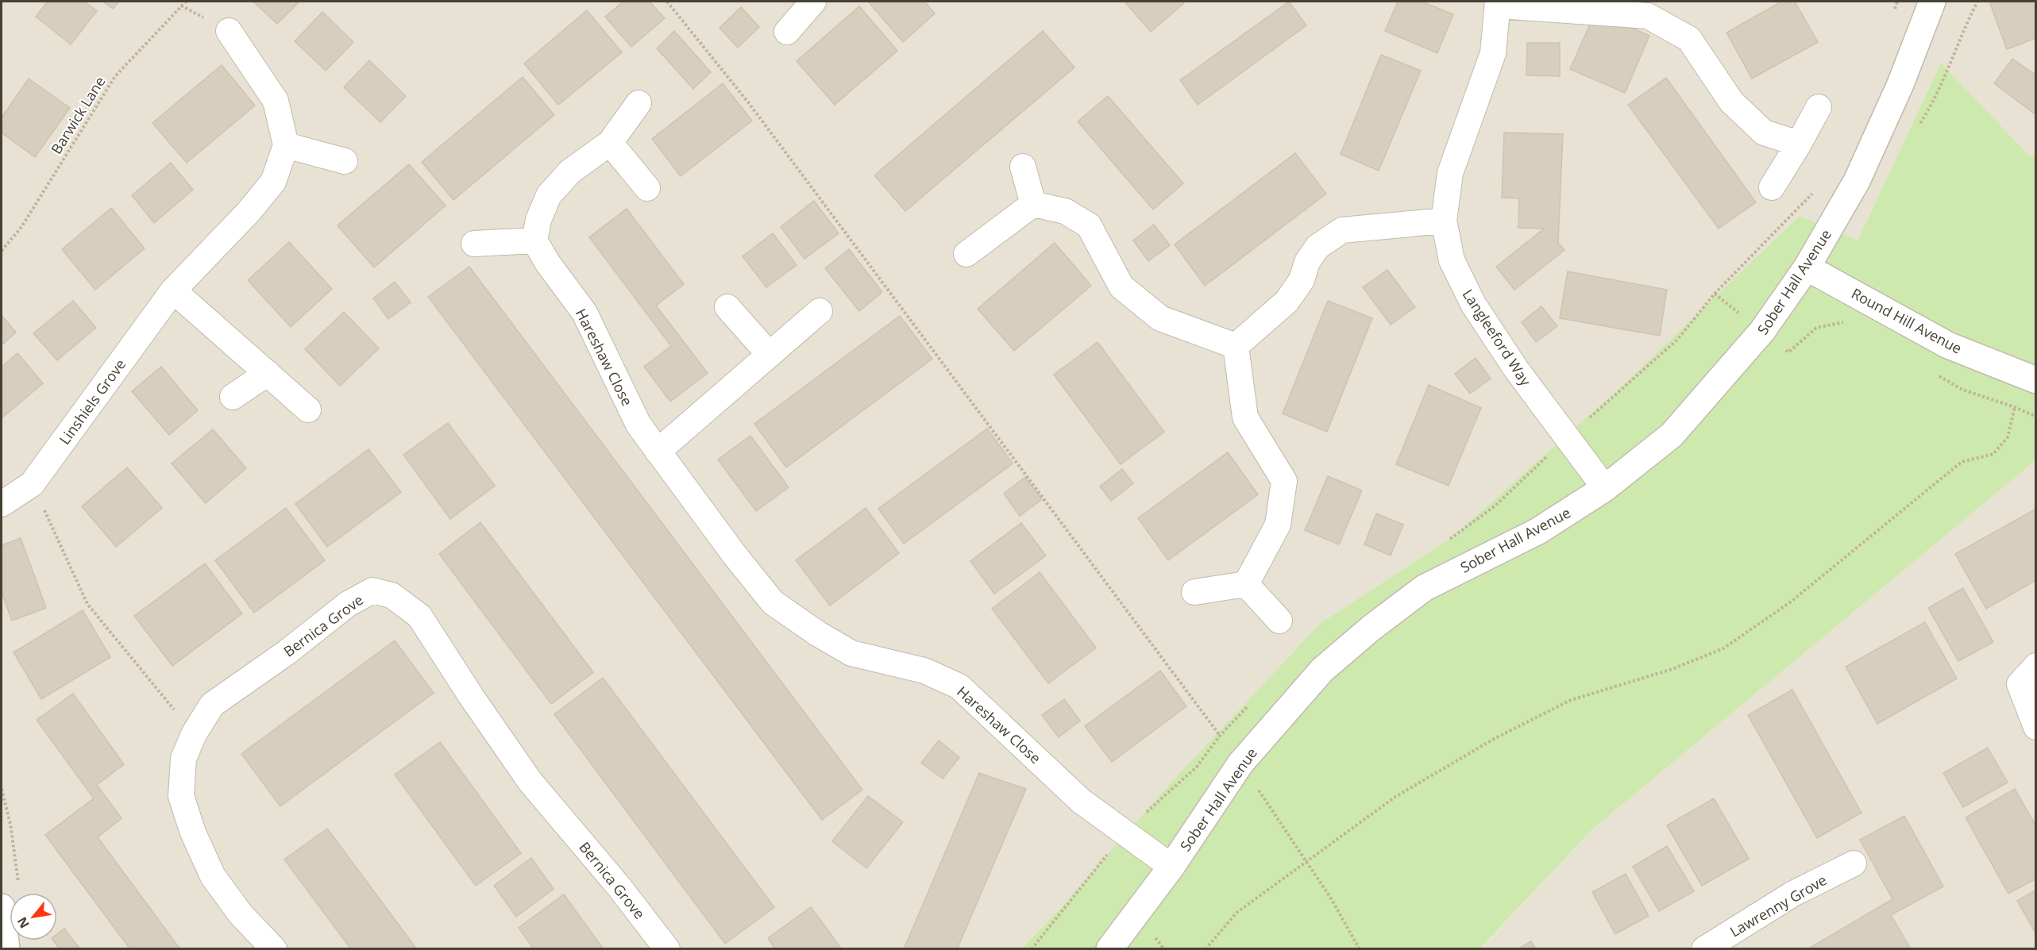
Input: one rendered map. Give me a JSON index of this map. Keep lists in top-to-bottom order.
{
  "streets": {
    "street": [
      "Sober Hall Avenue",
      "Round Hill Avenue",
      "Langleeford Way",
      "Hareshaw Close",
      "Linshiels Grove",
      "Bernica Grove",
      "Lawrenny Grove"
    ],
    "path": ["Barwick Lane"]
  },
  "crossings": [
    ["Sober Hall Avenue", "Round Hill Avenue"],
    ["Sober Hall Avenue", "Langleeford Way"],
    ["Sober Hall Avenue", "Hareshaw Close"]
  ],
  "north": "bottom left"
}
